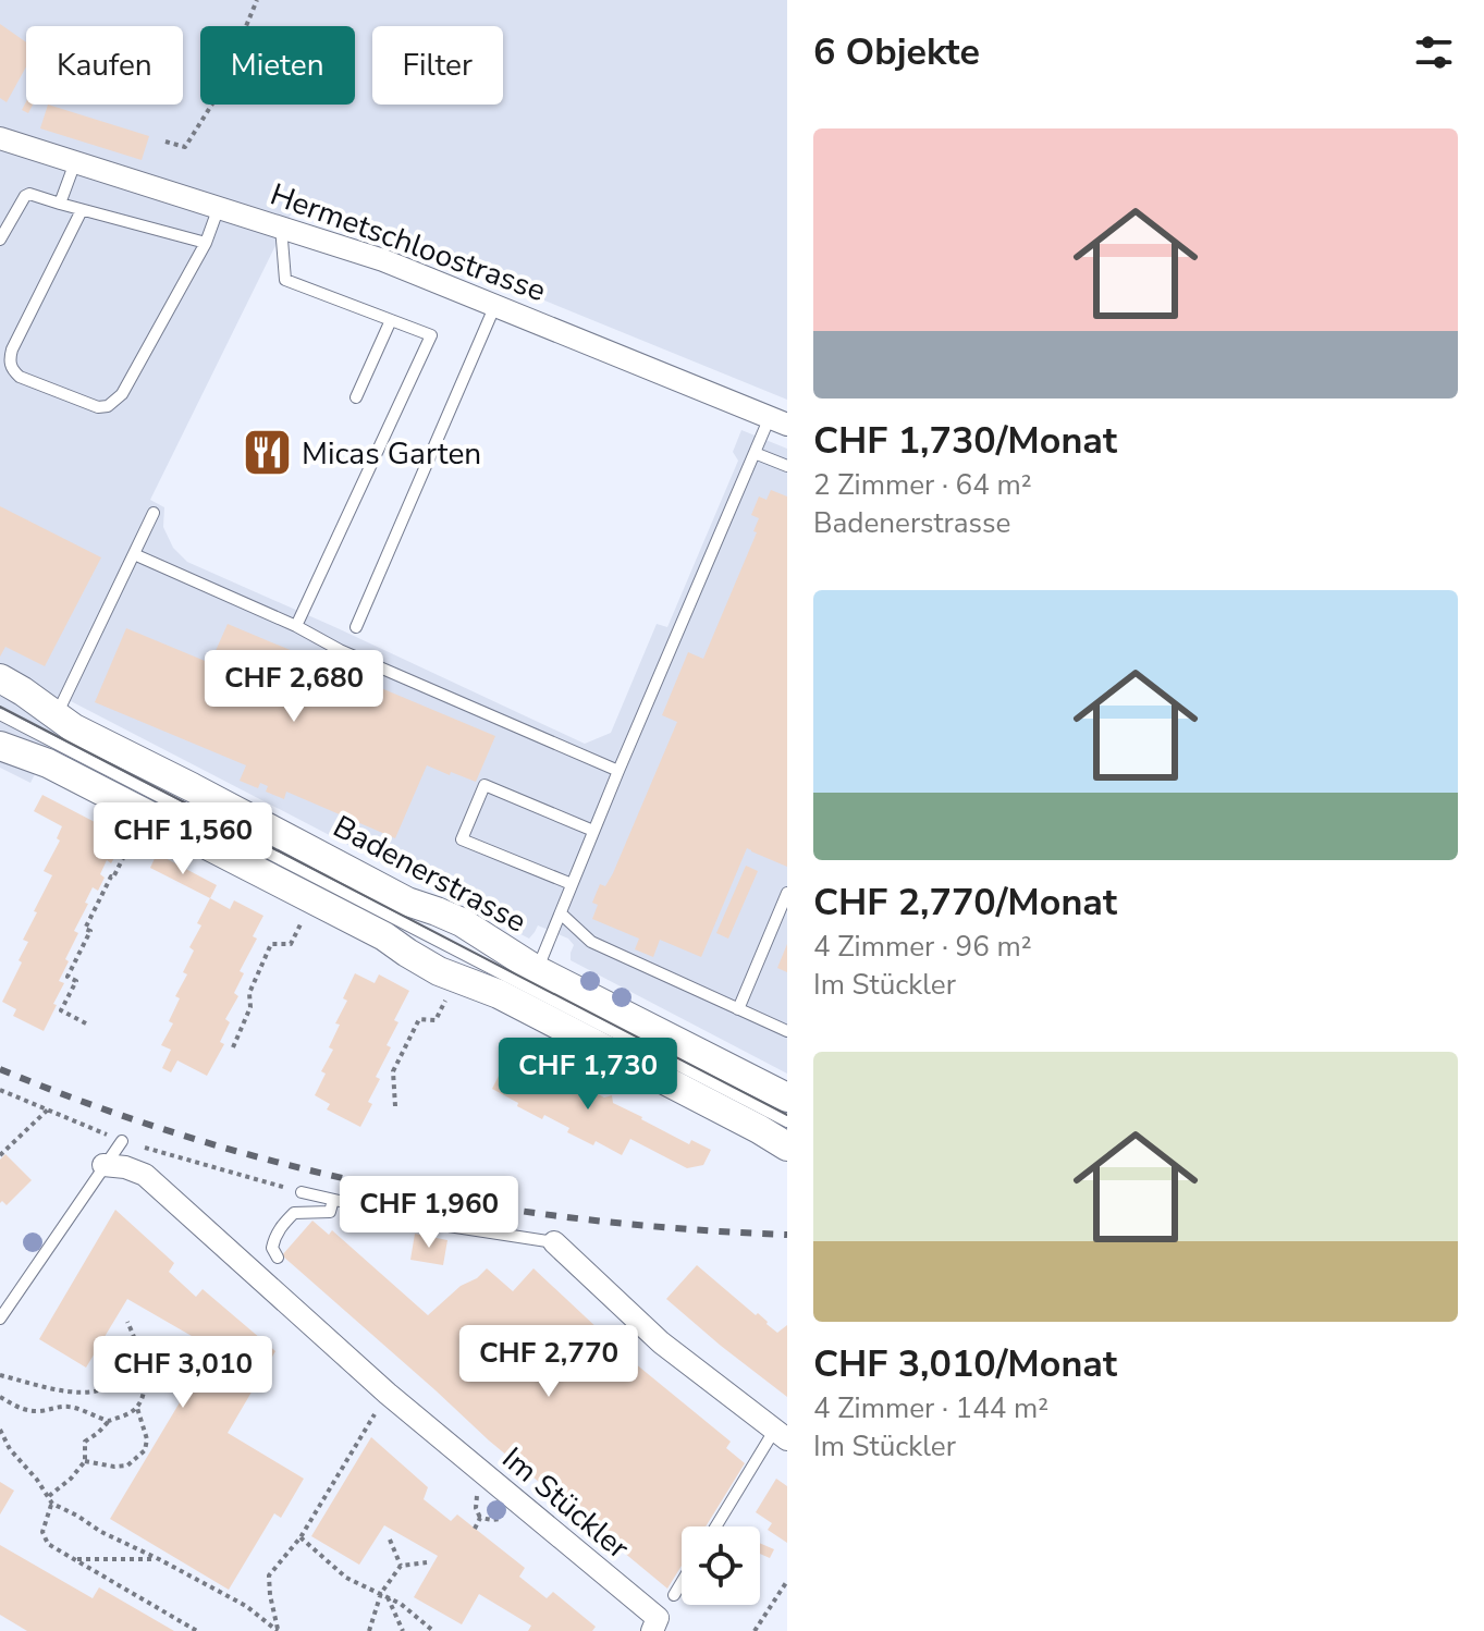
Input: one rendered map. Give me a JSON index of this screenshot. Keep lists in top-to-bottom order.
{
  "streets": {
    "street": ["Hermetschloostrasse", "Badenerstrasse", "Im Stückler"]
  },
  "places": {
    "restaurant": ["Micas Garten"]
  },
  "page": {
    "heading": "6 Objekte",
    "chip": ["Kaufen", "Mieten", "Filter"],
    "list": [
      {
        "name": "CHF 1,730/Monat",
        "note": "2 Zimmer · 64 m² · Badenerstrasse"
      },
      {
        "name": "CHF 2,770/Monat",
        "note": "4 Zimmer · 96 m² · Im Stückler"
      },
      {
        "name": "CHF 3,010/Monat",
        "note": "4 Zimmer · 144 m² · Im Stückler"
      }
    ],
    "price": [
      "CHF 2,680",
      "CHF 1,560",
      "CHF 1,730",
      "CHF 1,960",
      "CHF 2,770",
      "CHF 3,010"
    ]
  }
}
